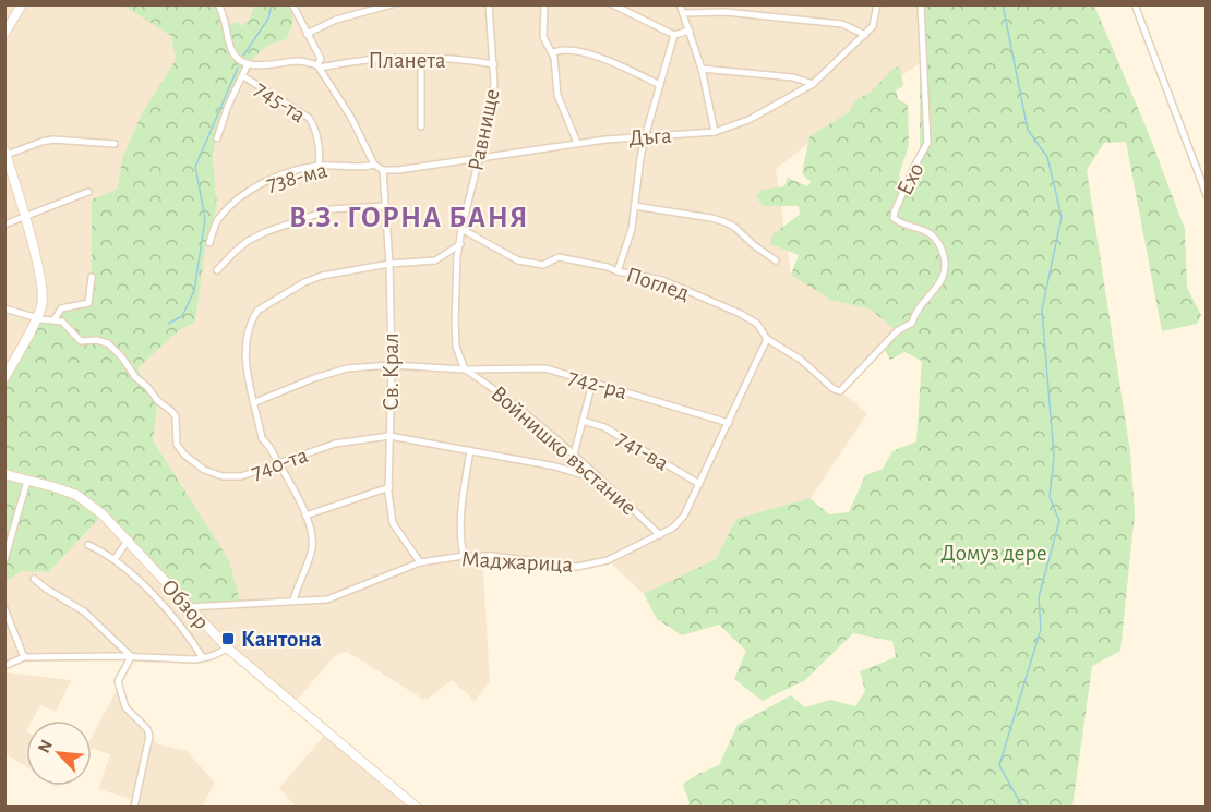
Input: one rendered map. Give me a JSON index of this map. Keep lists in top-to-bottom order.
{
  "streets": {
    "street": [
      "Планета",
      "745-та",
      "Равнище",
      "Дъга",
      "738-ма",
      "Ехо",
      "Поглед",
      "Св. Крал",
      "742-ра",
      "Войнишко въстание",
      "741-ва",
      "740-та",
      "Маджарица",
      "Обзор"
    ]
  },
  "crossings": [
    ["Планета", "Равнище"],
    ["745-та", "738-ма"],
    ["Равнище", "Дъга"],
    ["Равнище", "Поглед"],
    ["Равнище", "742-ра"],
    ["Равнище", "Войнишко въстание"],
    ["Дъга", "Св. Крал"],
    ["Ехо", "Поглед"],
    ["Поглед", "Маджарица"],
    ["Св. Крал", "742-ра"],
    ["Св. Крал", "740-та"],
    ["Св. Крал", "Маджарица"],
    ["742-ра", "Войнишко въстание"],
    ["742-ра", "Маджарица"],
    ["Войнишко въстание", "740-та"],
    ["Войнишко въстание", "Маджарица"],
    ["741-ва", "Маджарица"],
    ["Маджарица", "Обзор"]
  ],
  "districts": ["В.З. ГОРНА БАНЯ"],
  "parks": ["Домуз дере"],
  "places": {
    "transit": ["Кантона"]
  },
  "north": "top left"
}
